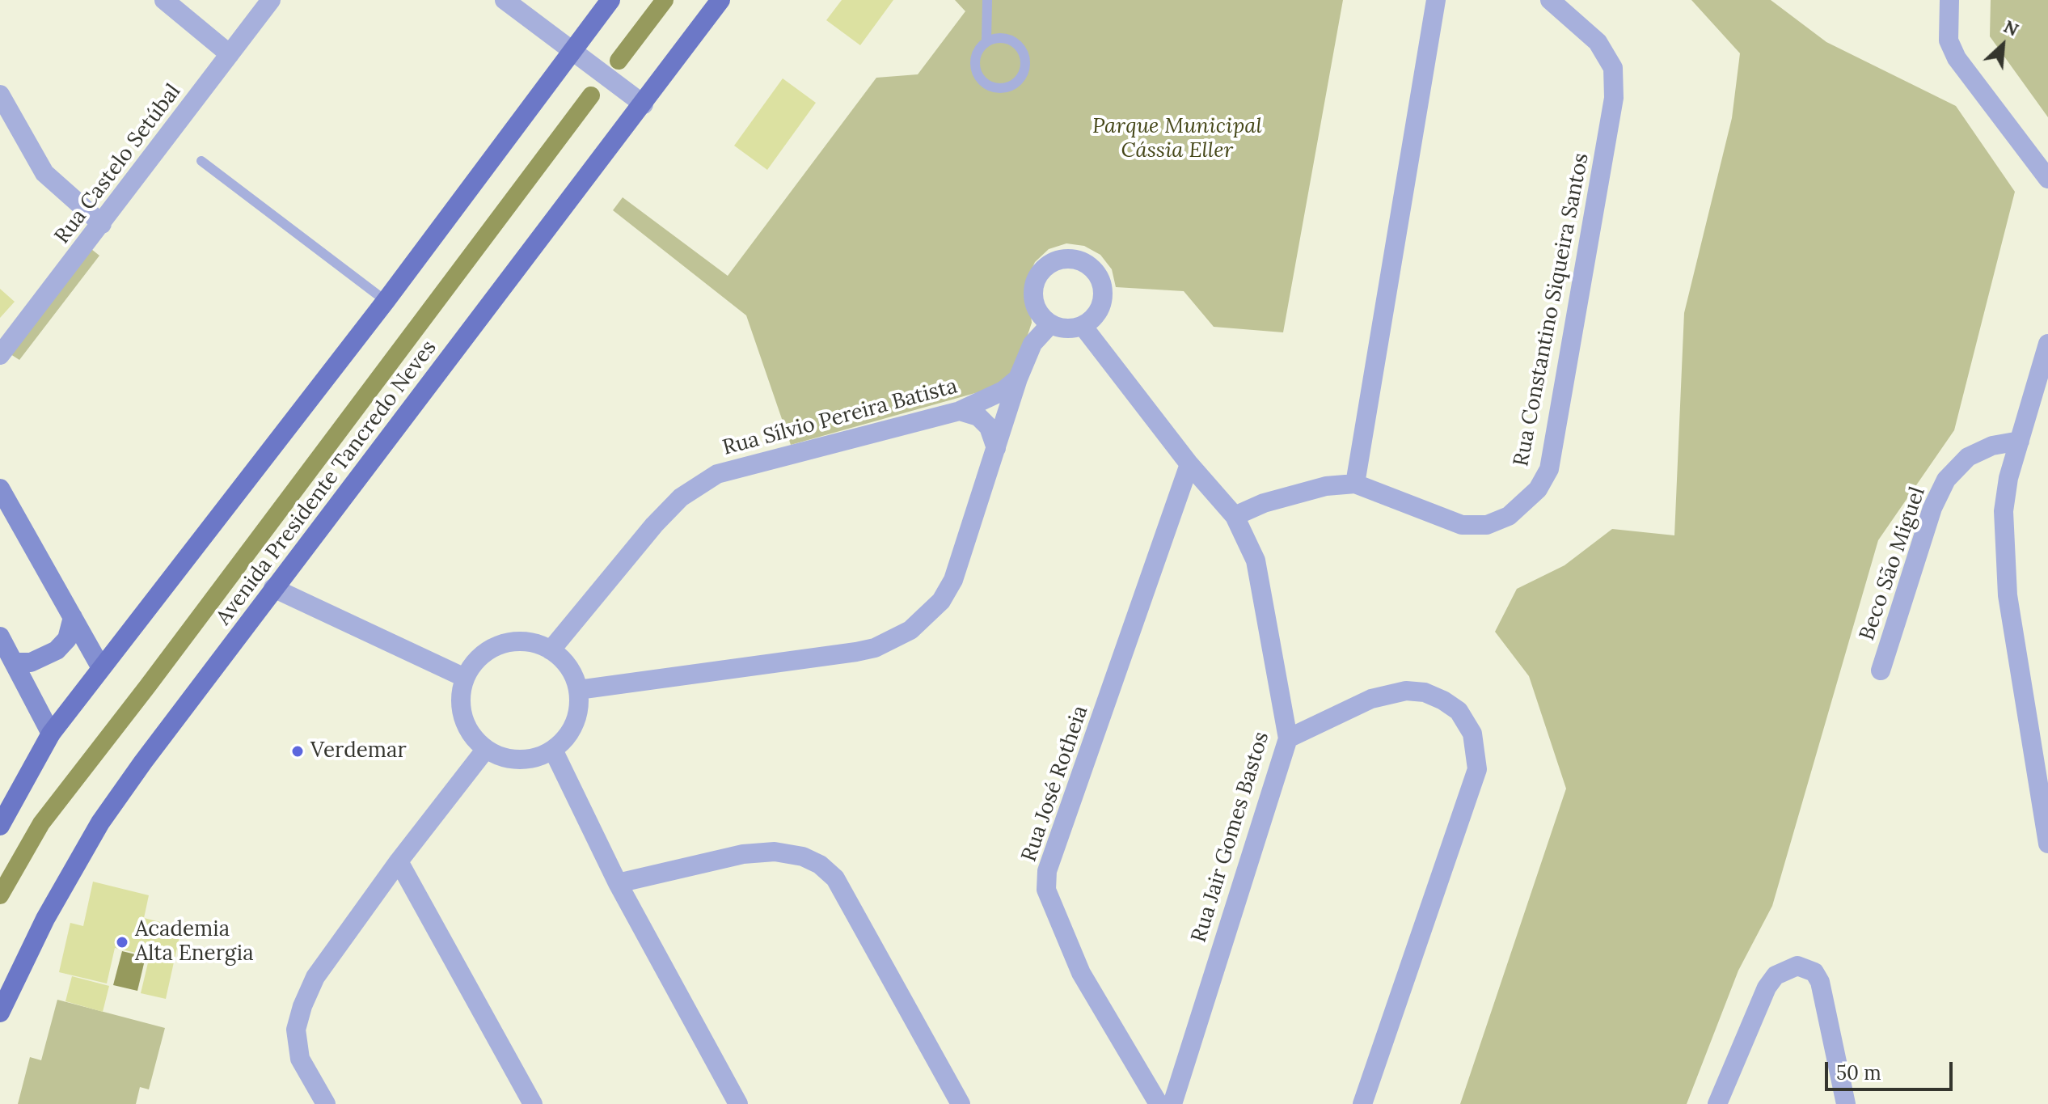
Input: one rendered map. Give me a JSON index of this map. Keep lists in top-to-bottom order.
{
  "streets": {
    "main road": ["Avenida Presidente Tancredo Neves"],
    "street": [
      "Rua Castelo Setúbal",
      "Rua Constantino Siqueira Santos",
      "Rua Sílvio Pereira Batista",
      "Beco São Miguel",
      "Rua José Rotheia",
      "Rua Jair Gomes Bastos"
    ]
  },
  "crossings": [
    ["Rua Constantino Siqueira Santos", "Rua Jair Gomes Bastos"],
    ["Rua José Rotheia", "Rua Jair Gomes Bastos"]
  ],
  "parks": ["Parque Municipal Cássia Eller"],
  "places": ["Verdemar", "Academia Alta Energia"],
  "scale_bar": "50 m",
  "north": "top right"
}
